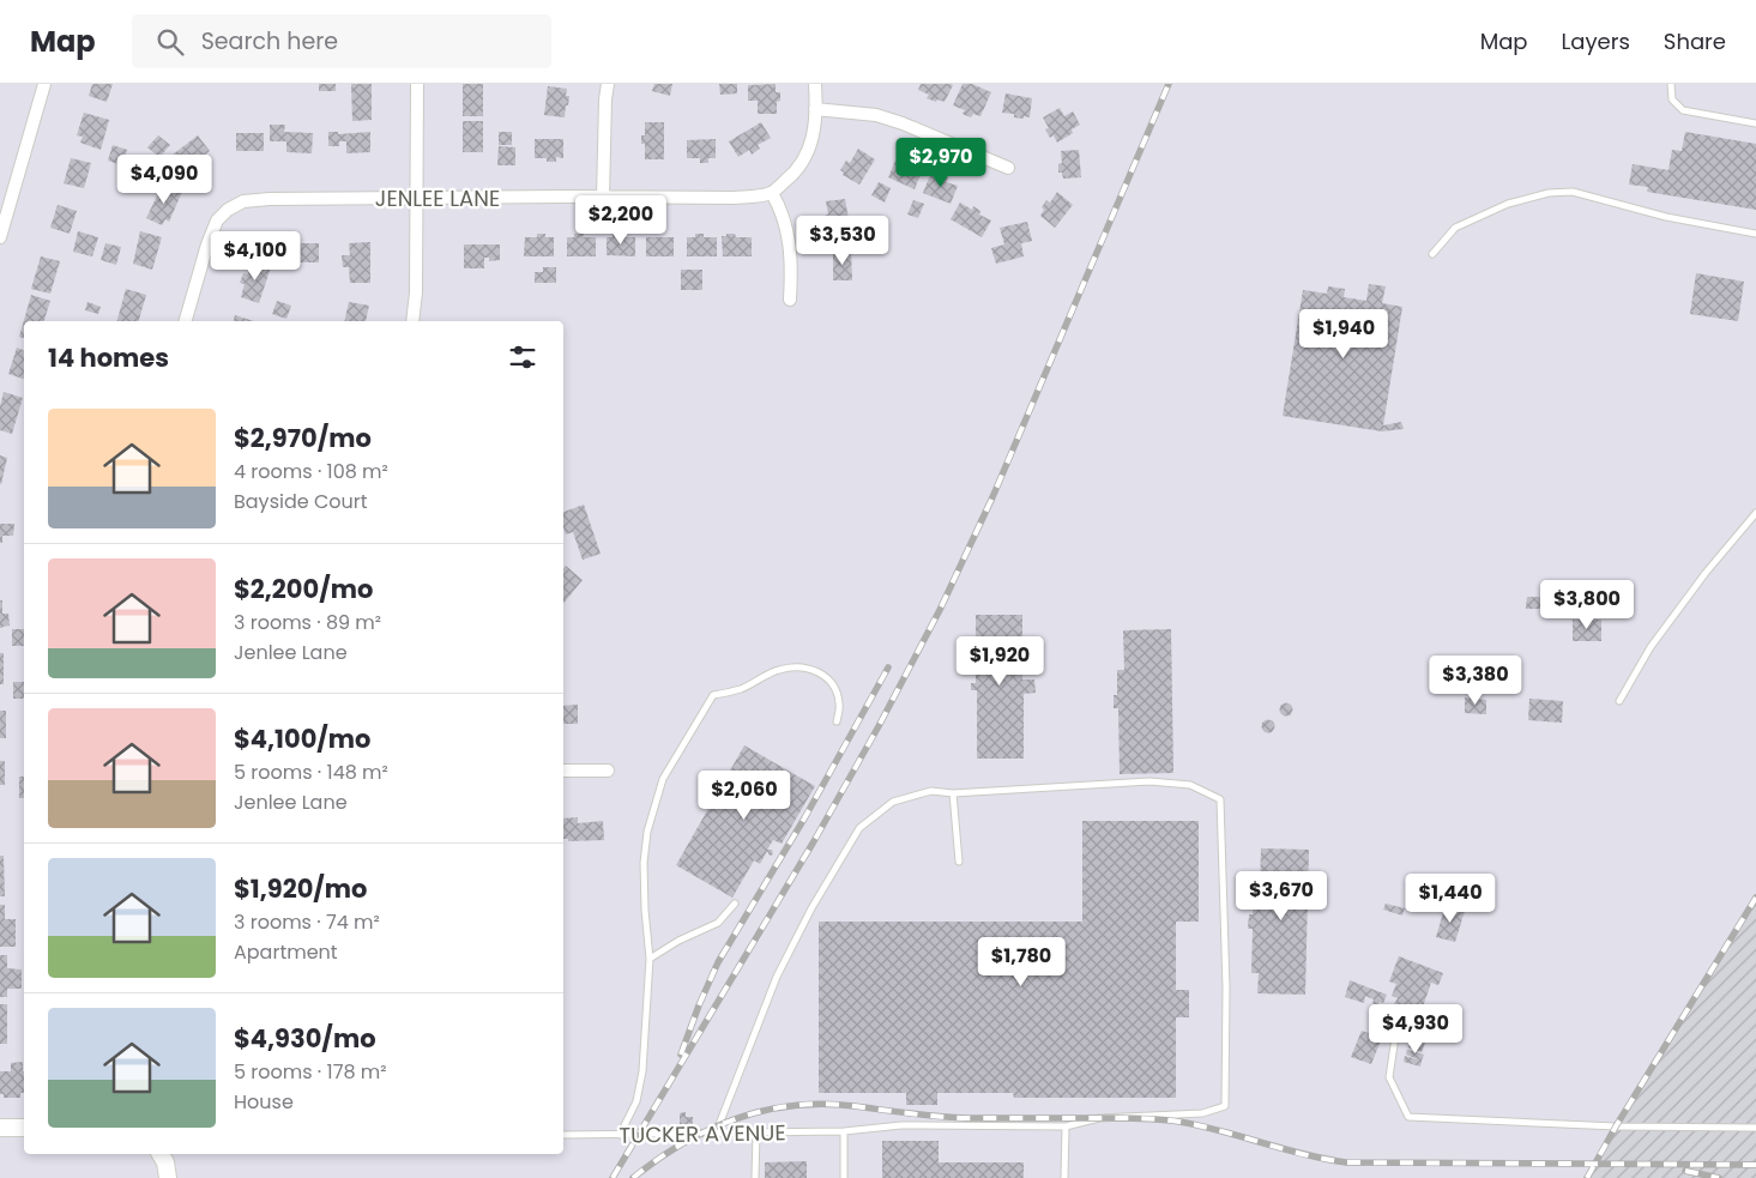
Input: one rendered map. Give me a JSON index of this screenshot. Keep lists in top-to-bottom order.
{
  "streets": {
    "street": ["JENLEE LANE"],
    "lane": ["TUCKER AVENUE"]
  },
  "page": {
    "header": "Map",
    "search": "Search here",
    "nav": ["Map", "Layers", "Share"],
    "price": [
      "$2,970",
      "$4,090",
      "$2,200",
      "$3,530",
      "$4,100",
      "$1,940",
      "$3,800",
      "$1,920",
      "$3,380",
      "$2,060",
      "$3,670",
      "$1,440",
      "$1,780",
      "$4,930"
    ],
    "heading": "14 homes",
    "list": [
      {
        "name": "$2,970/mo",
        "note": "4 rooms · 108 m² · Bayside Court"
      },
      {
        "name": "$2,200/mo",
        "note": "3 rooms · 89 m² · Jenlee Lane"
      },
      {
        "name": "$4,100/mo",
        "note": "5 rooms · 148 m² · Jenlee Lane"
      },
      {
        "name": "$1,920/mo",
        "note": "3 rooms · 74 m² · Apartment"
      },
      {
        "name": "$4,930/mo",
        "note": "5 rooms · 178 m² · House"
      }
    ]
  }
}
